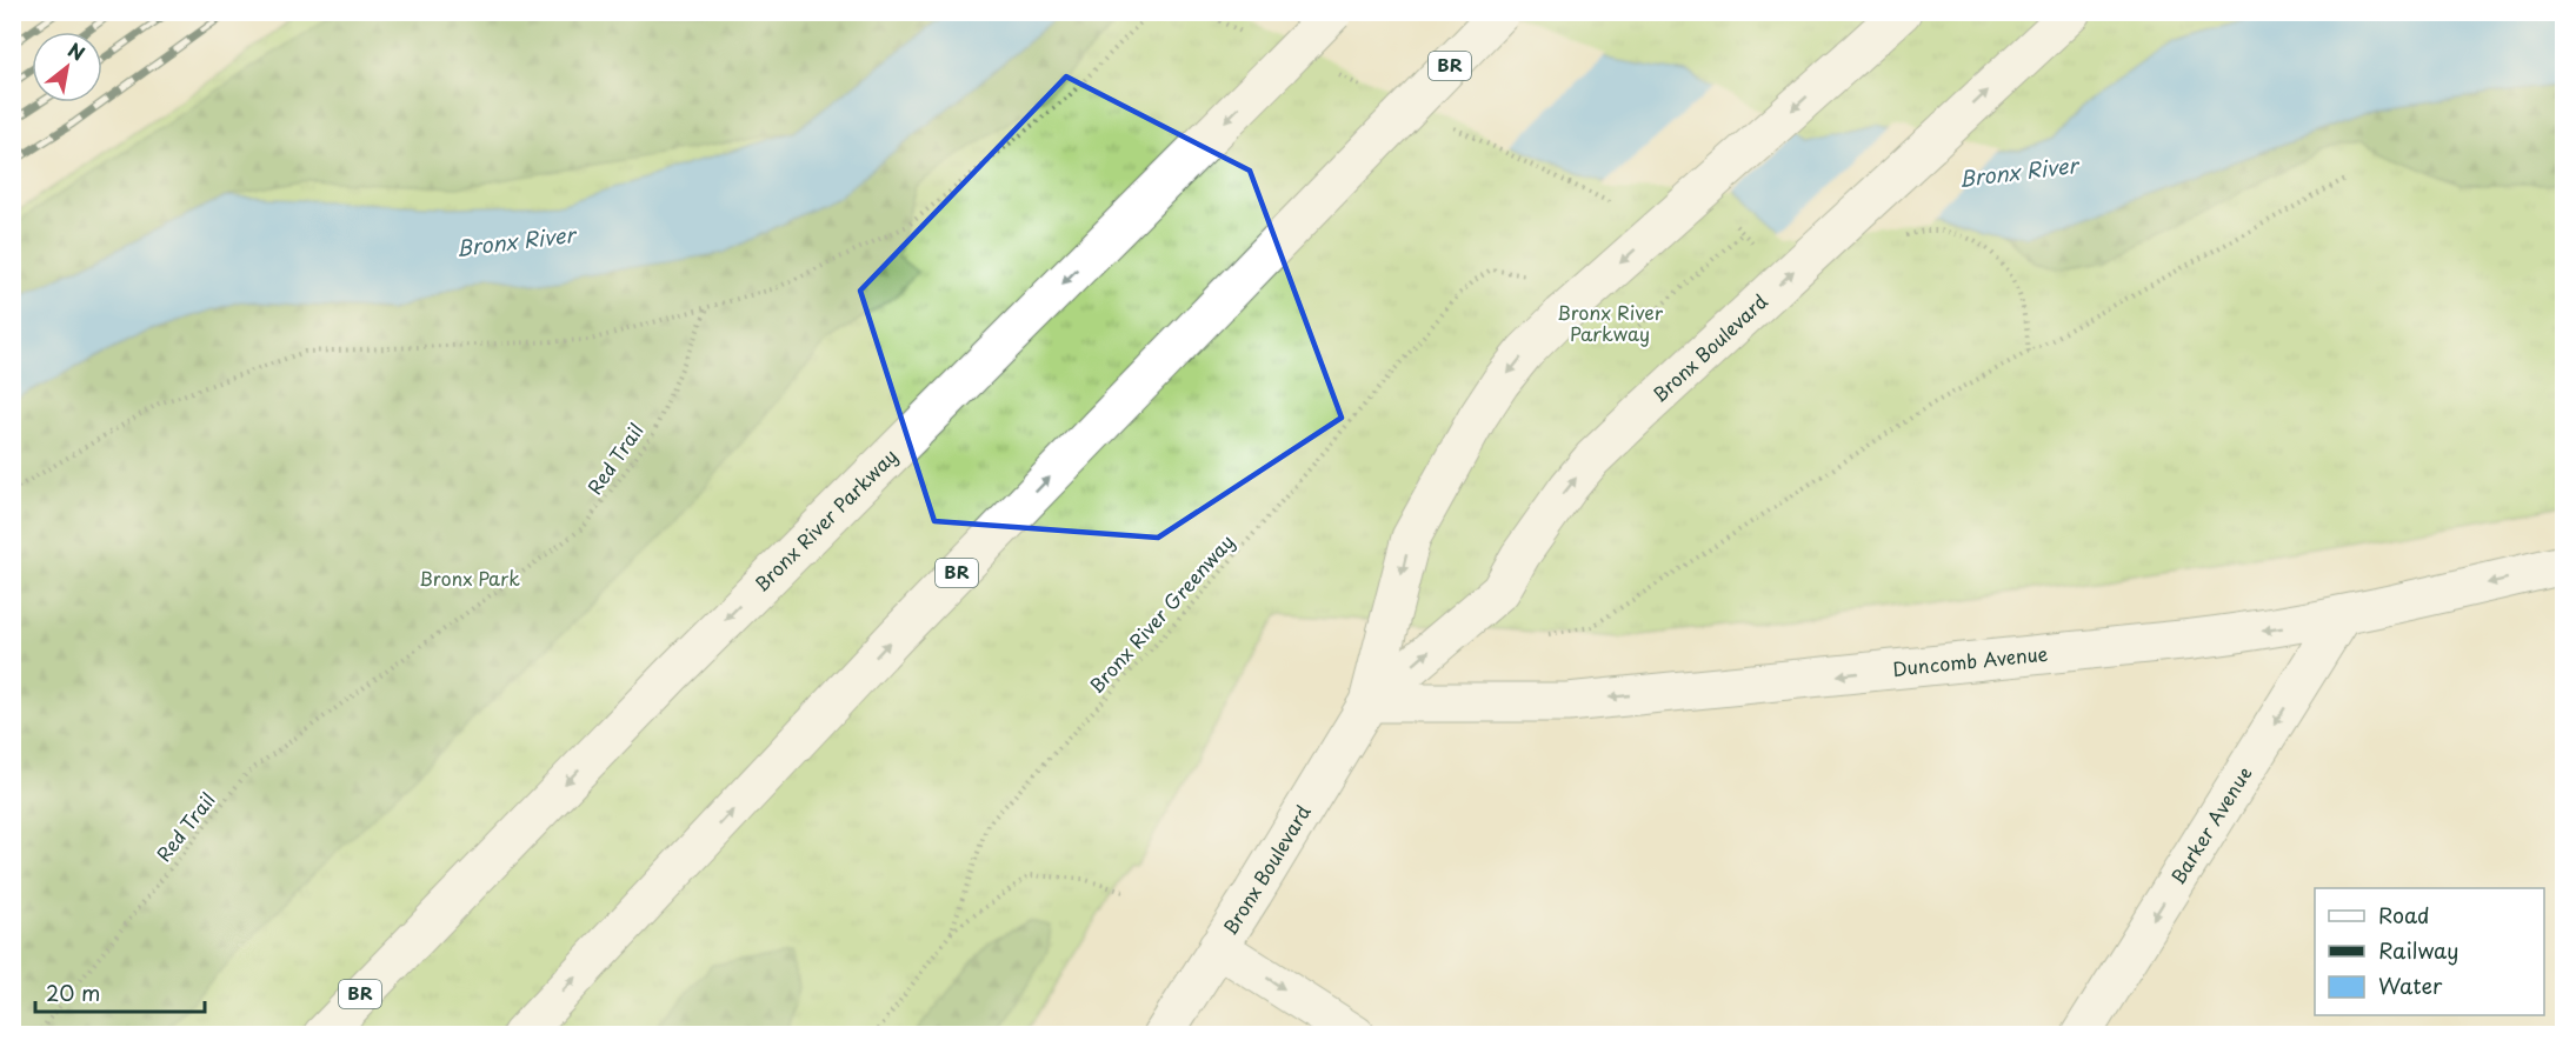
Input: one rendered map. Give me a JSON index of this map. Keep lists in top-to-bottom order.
{
  "streets": {
    "main road": [
      "BR",
      "Bronx Boulevard",
      "Bronx River Parkway",
      "Duncomb Avenue",
      "Barker Avenue"
    ],
    "path": ["Red Trail", "Bronx River Greenway"]
  },
  "crossings": [
    ["Bronx Boulevard", "Duncomb Avenue"],
    ["Duncomb Avenue", "Barker Avenue"]
  ],
  "one_way": ["Duncomb Avenue", "Barker Avenue"],
  "water": ["Bronx River"],
  "parks": ["Bronx River Parkway", "Bronx Park"],
  "legend": ["Road", "Railway", "Water"],
  "scale_bar": "20 m",
  "north": "top right"
}
